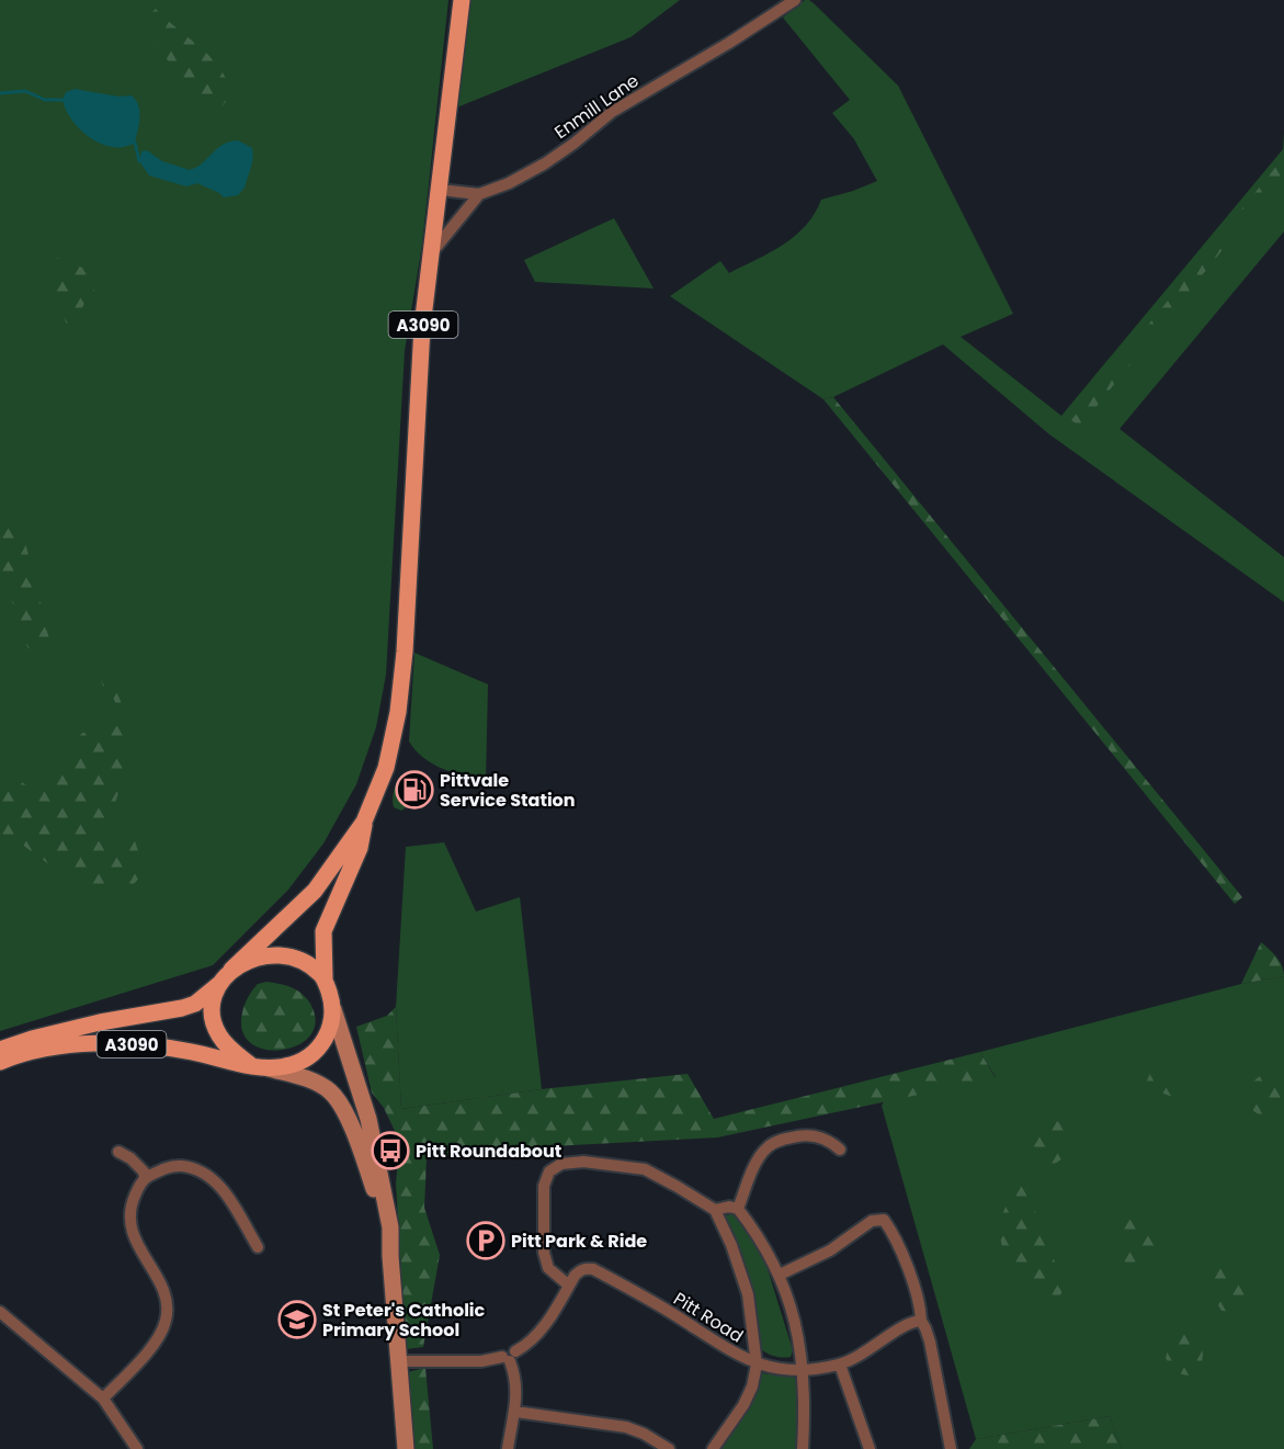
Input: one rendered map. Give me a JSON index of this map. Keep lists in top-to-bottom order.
{
  "streets": {
    "main road": ["A3090"],
    "street": ["Enmill Lane", "Pitt Road"]
  },
  "places": {
    "fuel station": ["Pittvale Service Station"],
    "bus stop": ["Pitt Roundabout"],
    "parking": ["Pitt Park & Ride"],
    "school or university": ["St Peter's Catholic Primary School"]
  }
}
